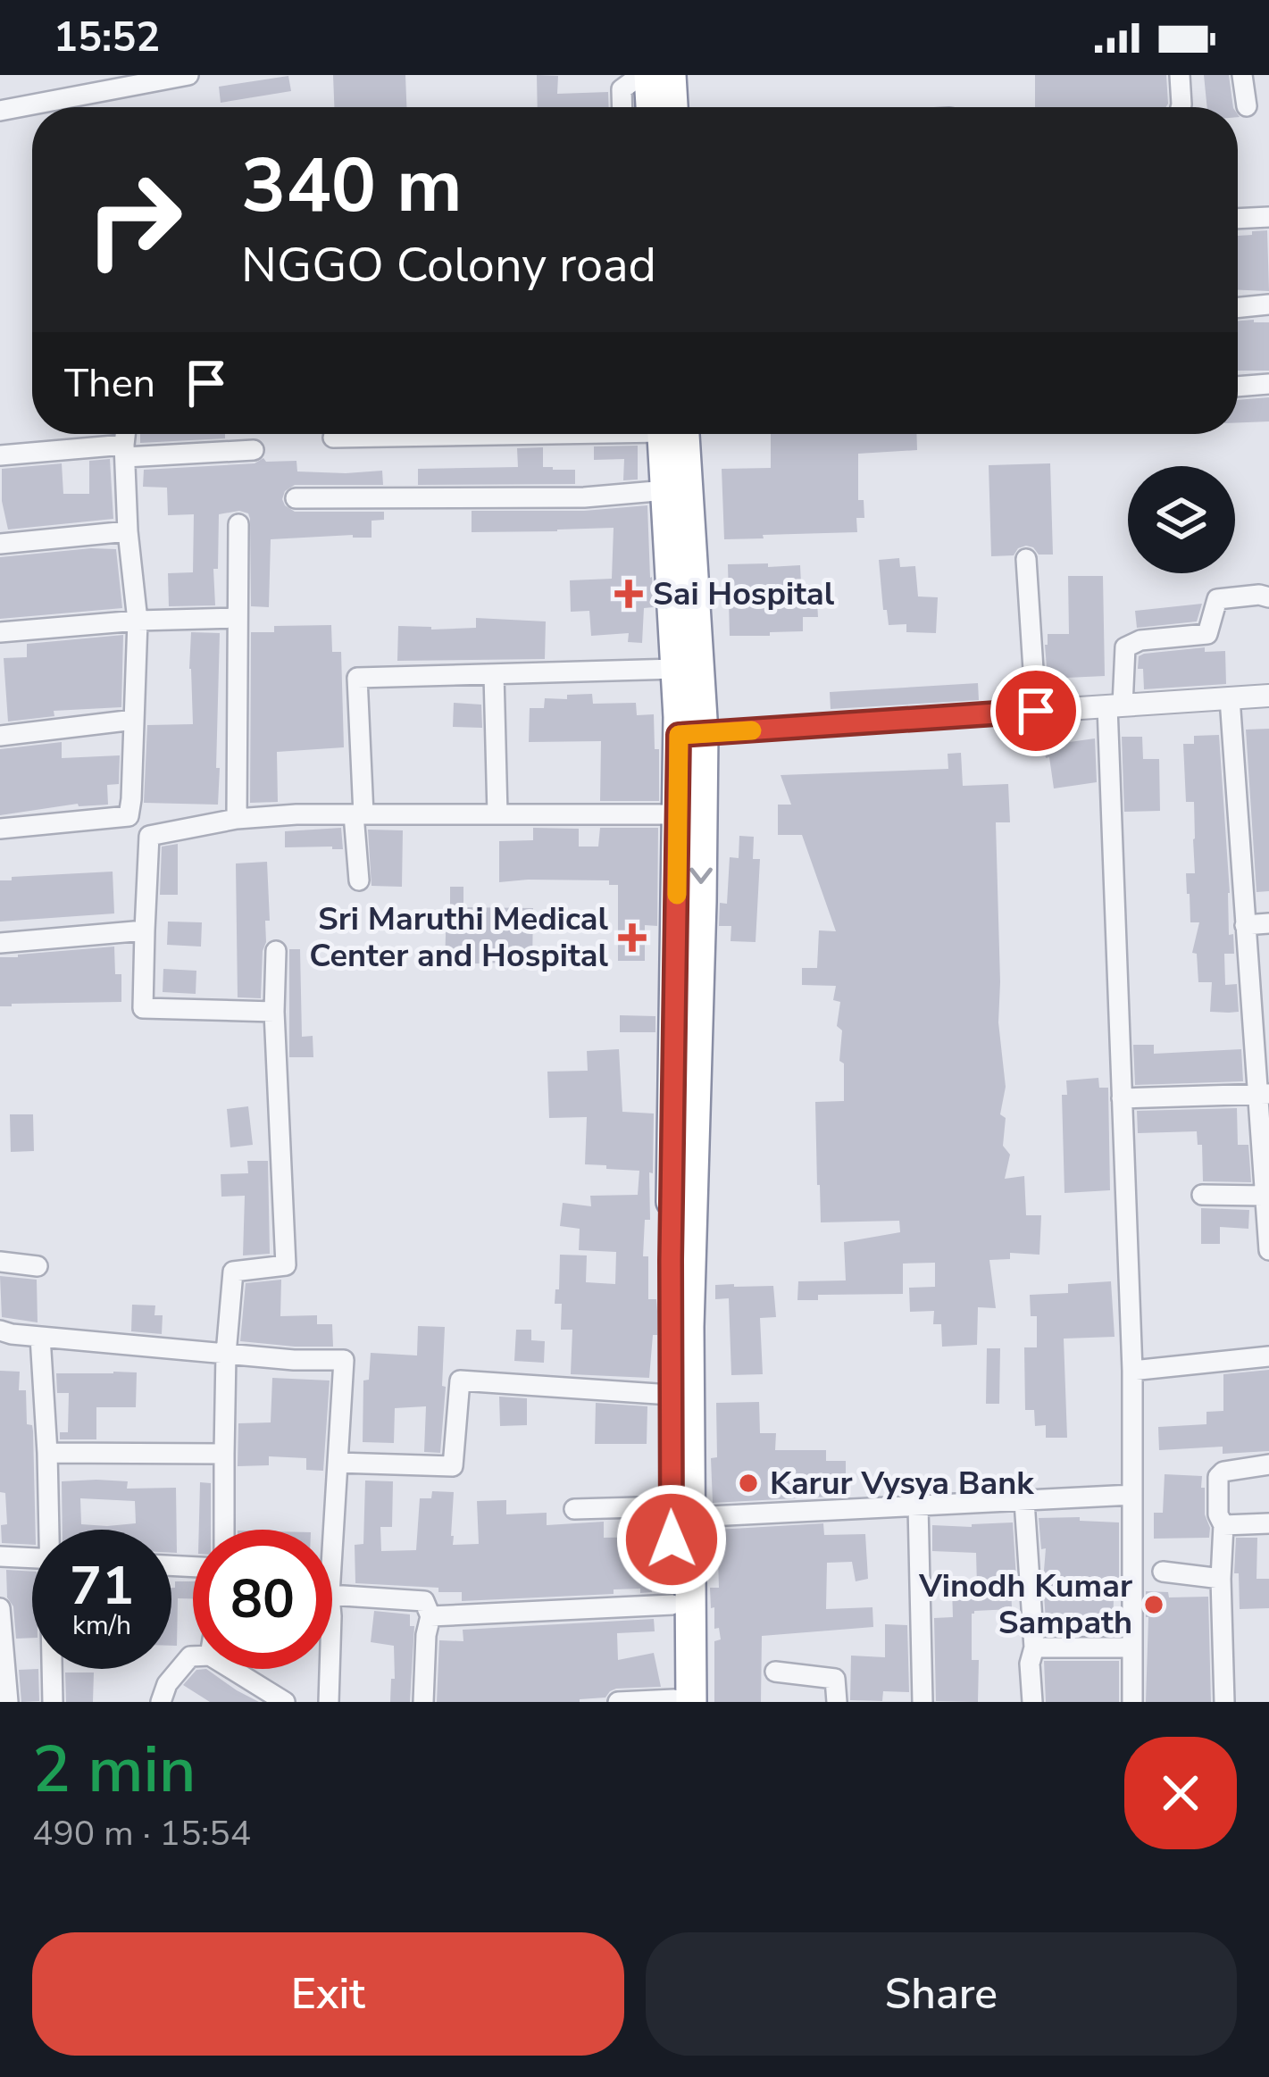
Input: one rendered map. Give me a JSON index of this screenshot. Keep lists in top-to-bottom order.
{
  "places": {
    "health": ["Sai Hospital", "Sri Maruthi Medical Center and Hospital"],
    "other": ["Karur Vysya Bank", "Vinodh Kumar Sampath"]
  },
  "page": {
    "status": "15:52",
    "turn": ["340 m", "NGGO Colony road"],
    "then": "Then",
    "speed": "71 km/h",
    "limit": "80",
    "heading": ["2 min", "490 m · 15:54"],
    "buttons": ["Exit", "Share"]
  }
}
